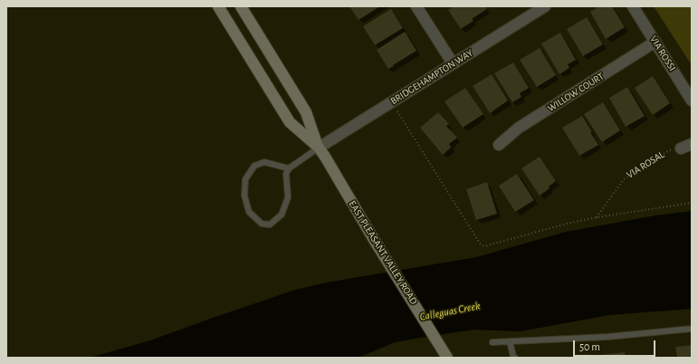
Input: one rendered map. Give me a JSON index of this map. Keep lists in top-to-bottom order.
{
  "streets": {
    "main road": ["EAST PLEASANT VALLEY ROAD"],
    "street": ["VIA ROSSI", "BRIDGEHAMPTON WAY", "WILLOW COURT"],
    "path": ["VIA ROSAL"]
  },
  "crossings": [
    ["VIA ROSSI", "WILLOW COURT"],
    ["BRIDGEHAMPTON WAY", "EAST PLEASANT VALLEY ROAD"]
  ],
  "water": ["Calleguas Creek"],
  "scale_bar": "50 m"
}
